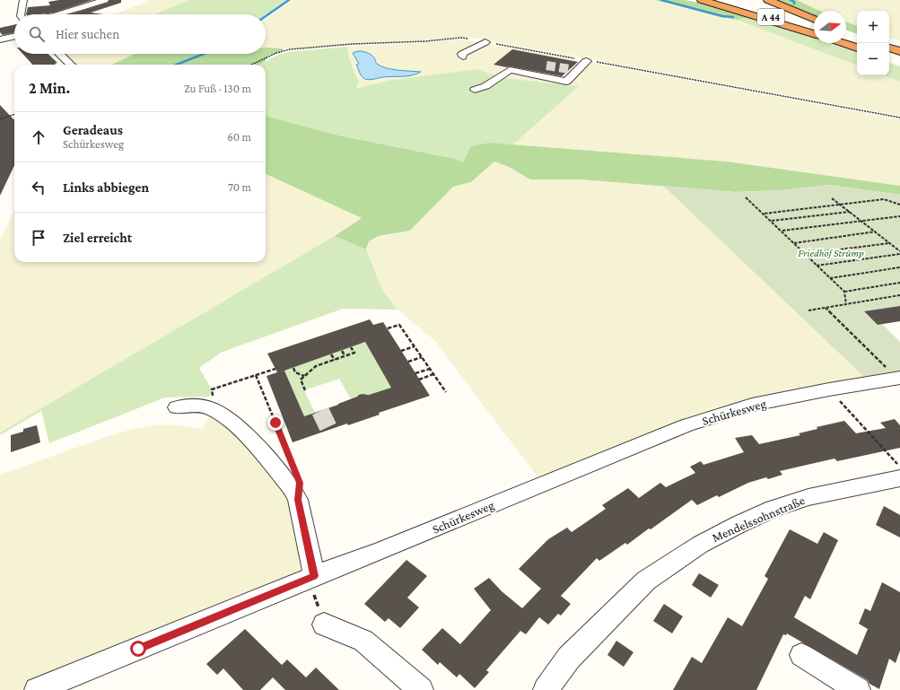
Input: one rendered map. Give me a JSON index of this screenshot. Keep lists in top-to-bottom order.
{
  "streets": {
    "highway": ["A 44"],
    "street": ["Schürkesweg", "Mendelssohnstraße"]
  },
  "parks": ["Friedhof Strümp"],
  "north": "right",
  "page": {
    "map_buttons": ["+", "−"],
    "search": "Hier suchen",
    "heading": ["2 Min.", "Zu Fuß · 130 m"],
    "list": [
      ["Geradeaus", "Schürkesweg", "60 m"],
      ["Links abbiegen", "70 m"],
      "Ziel erreicht"
    ]
  }
}
